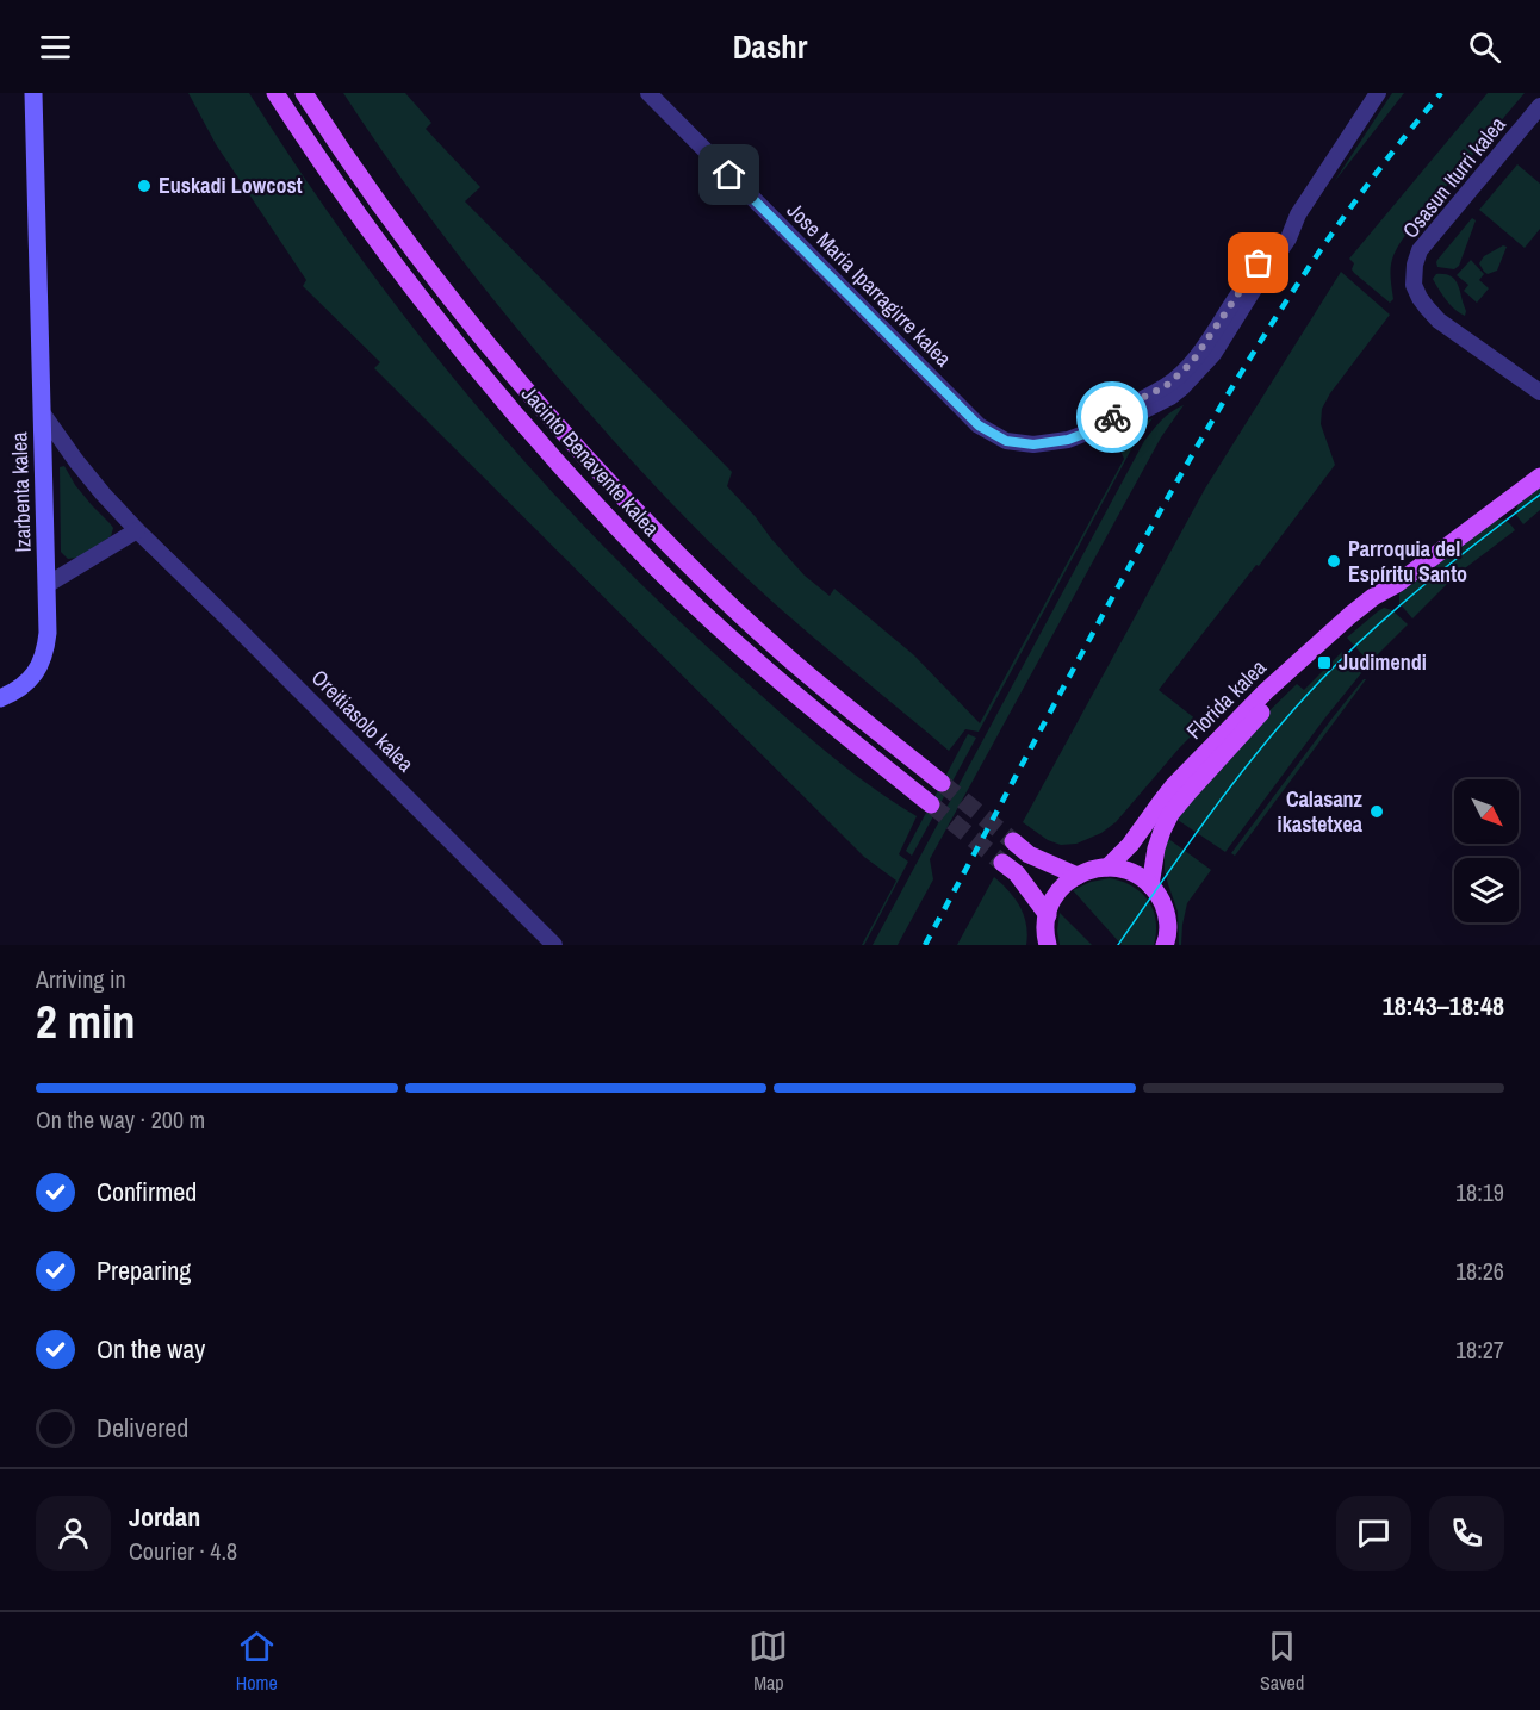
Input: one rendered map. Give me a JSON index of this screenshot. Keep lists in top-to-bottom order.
{
  "streets": {
    "main road": ["Jacinto Benavente kalea", "Izarbenta kalea", "Florida kalea"],
    "street": ["Osasun Iturri kalea", "Jose Maria Iparragirre kalea", "Oreitiasolo kalea"]
  },
  "crossings": [
    ["Izarbenta kalea", "Oreitiasolo kalea"]
  ],
  "places": {
    "other": ["Euskadi Lowcost", "Parroquia del Espíritu Santo", "Calasanz ikastetxea"],
    "transit": ["Judimendi"]
  },
  "north": "bottom right",
  "page": {
    "header": "Dashr",
    "heading": ["2 min", "Arriving in", "18:43–18:48"],
    "panel": ["Jordan", "Courier · 4.8"],
    "bar": "On the way · 200 m",
    "list": [
      ["Confirmed", "18:19"],
      ["Preparing", "18:26"],
      ["On the way", "18:27"],
      "Delivered"
    ],
    "tabs": ["Home", "Map", "Saved"]
  }
}
